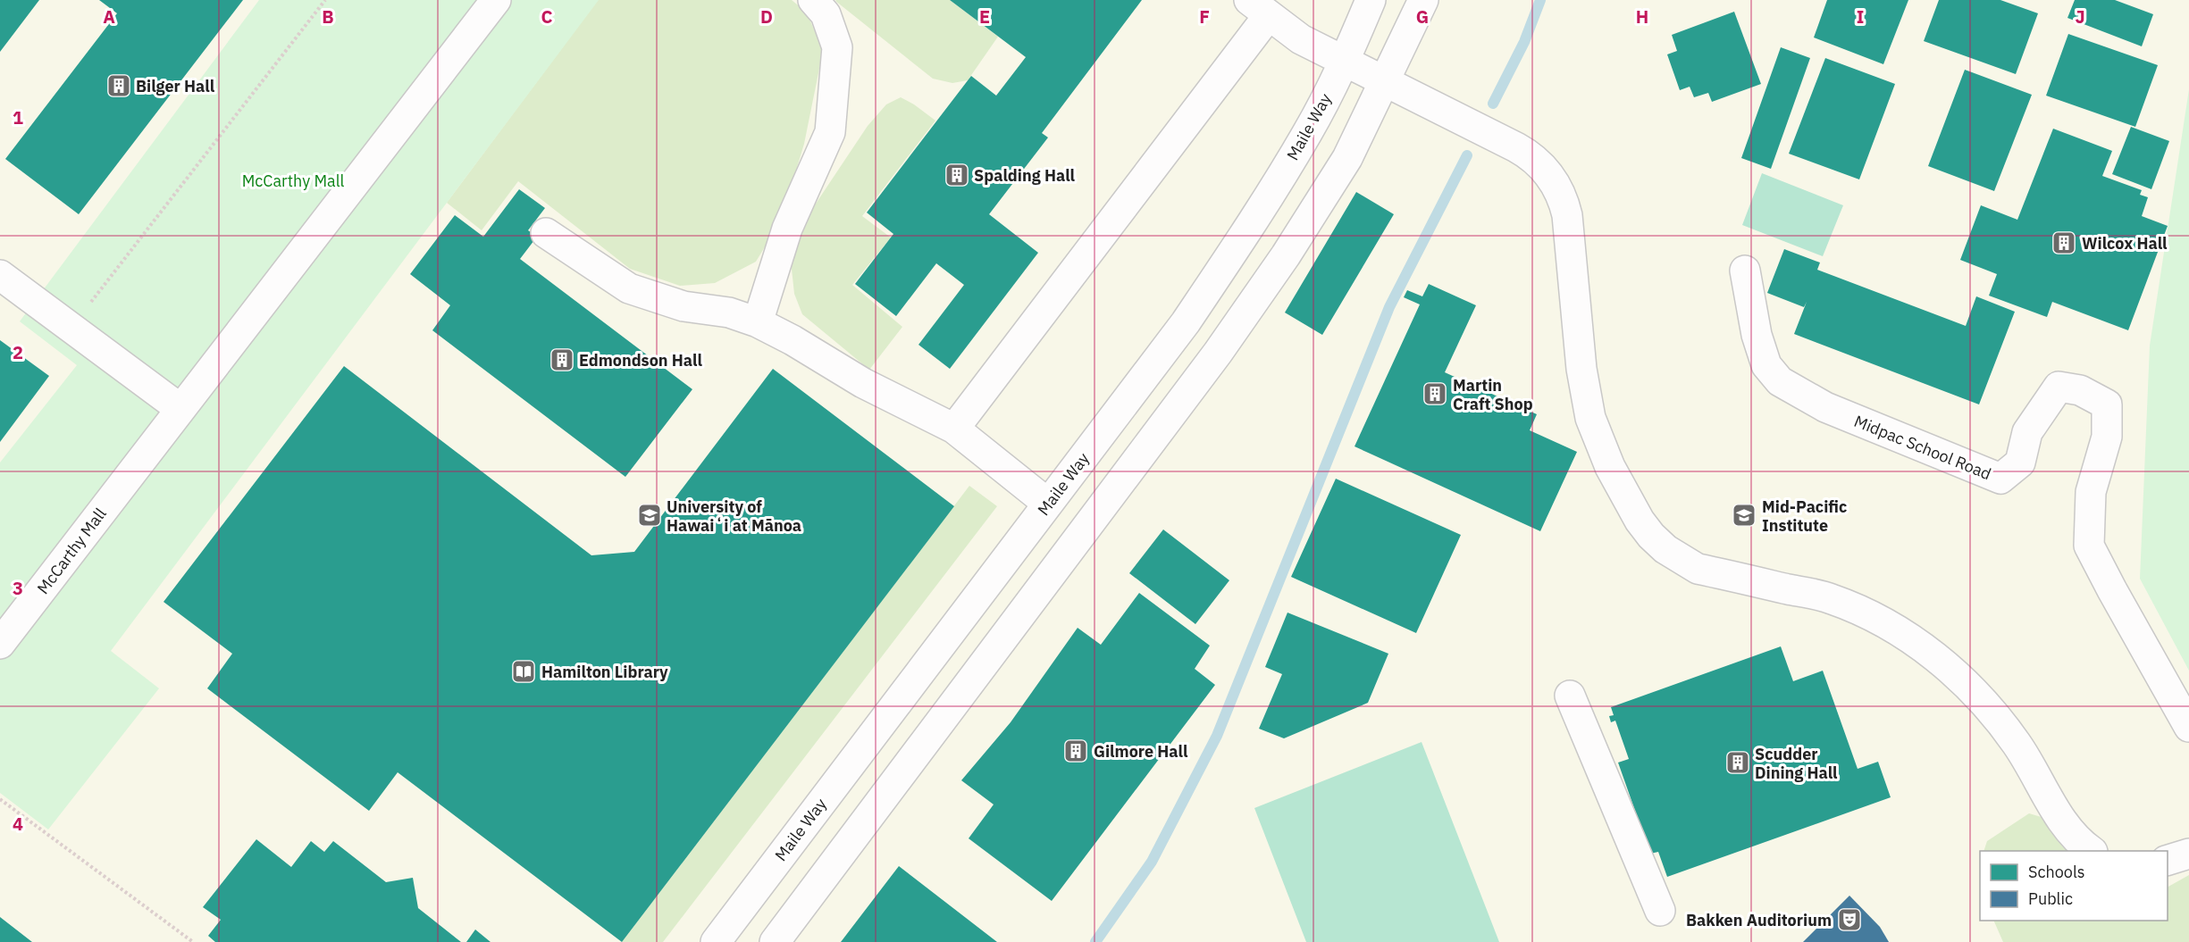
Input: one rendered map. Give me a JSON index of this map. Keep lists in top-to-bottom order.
{
  "streets": {
    "street": ["Maile Way", "Midpac School Road", "McCarthy Mall"]
  },
  "parks": ["McCarthy Mall"],
  "places": {
    "building": [
      "Bilger Hall",
      "Spalding Hall",
      "Wilcox Hall",
      "Edmondson Hall",
      "Martin Craft Shop",
      "Gilmore Hall",
      "Scudder Dining Hall"
    ],
    "school or university": ["University of Hawaiʻi at Mānoa", "Mid-Pacific Institute"],
    "library": ["Hamilton Library"],
    "theatre": ["Bakken Auditorium"]
  },
  "legend": ["Schools", "Public"],
  "grid": {
    "columns": [
      "A",
      "B",
      "C",
      "D",
      "E",
      "F",
      "G",
      "H",
      "I",
      "J"
    ],
    "rows": [
      "1",
      "2",
      "3",
      "4"
    ]
  }
}
